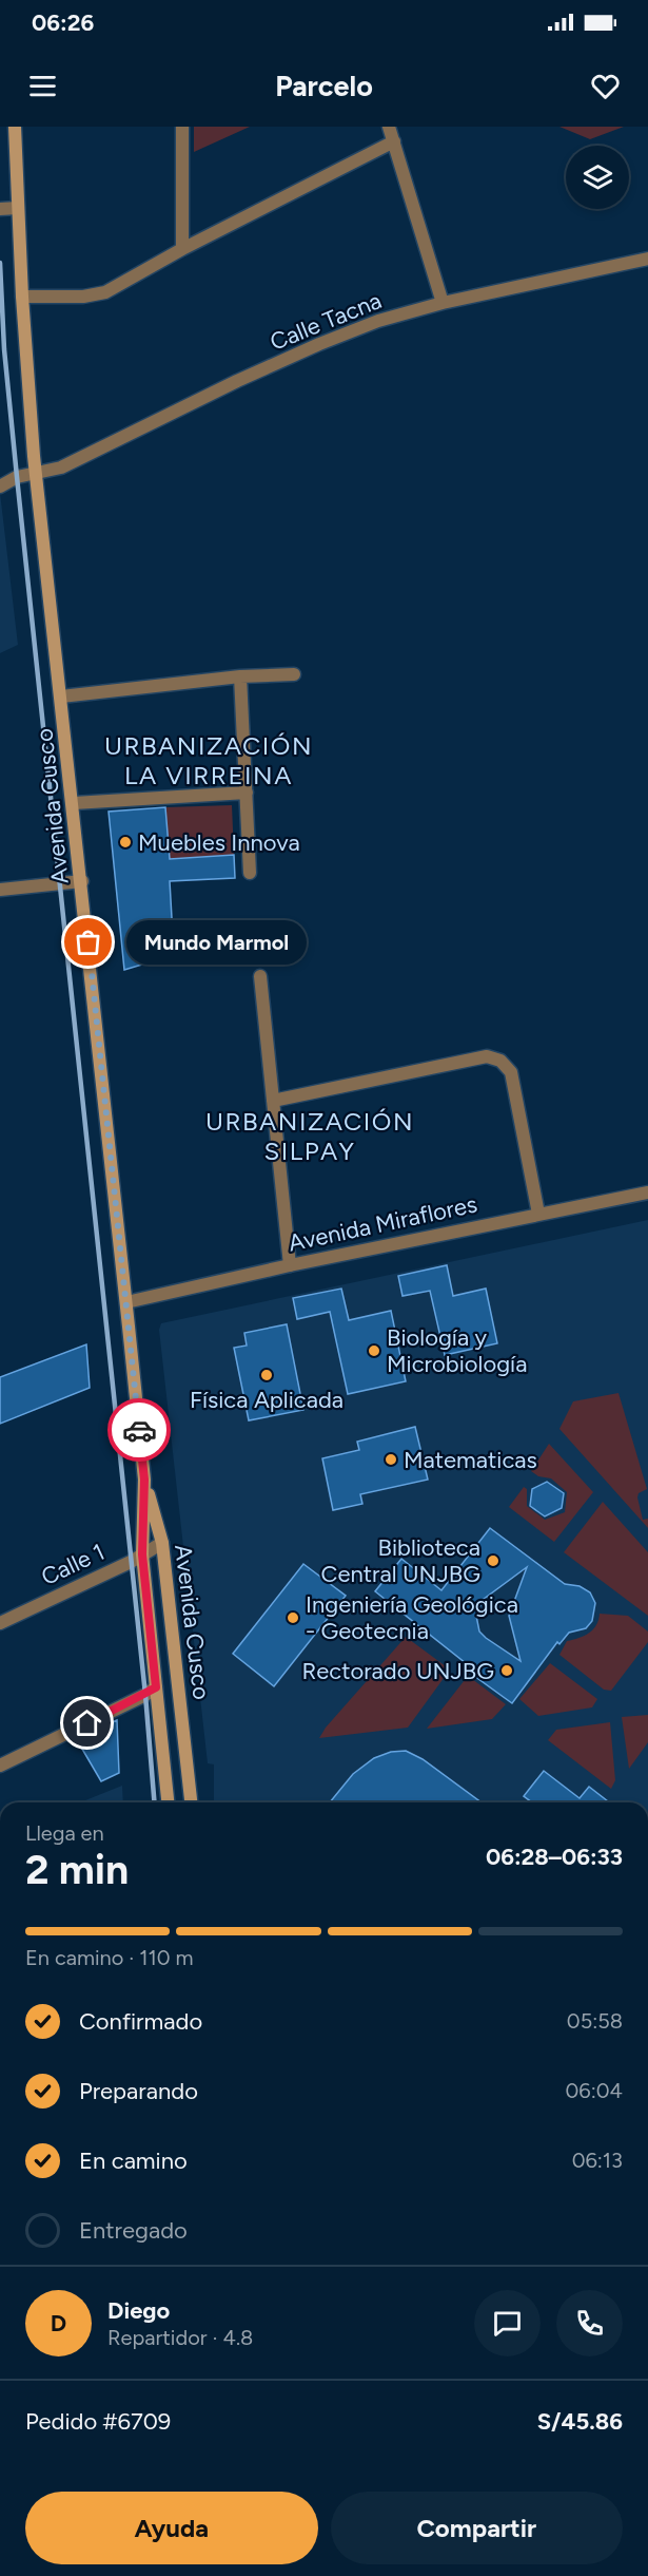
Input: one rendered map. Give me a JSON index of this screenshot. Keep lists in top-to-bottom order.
{
  "streets": {
    "main road": ["Avenida Cusco"],
    "street": ["Calle Tacna", "Avenida Miraflores", "Calle 1"]
  },
  "crossings": [
    ["Calle Tacna", "Avenida Cusco"],
    ["Avenida Cusco", "Avenida Miraflores"],
    ["Avenida Cusco", "Calle 1"]
  ],
  "districts": ["URBANIZACIÓN LA VIRREINA", "URBANIZACIÓN SILPAY"],
  "places": [
    "Muebles Innova",
    "Mundo Marmol",
    "Biología y Microbiología",
    "Física Aplicada",
    "Matematicas",
    "Biblioteca Central UNJBG",
    "Ingeniería Geológica - Geotecnia",
    "Rectorado UNJBG"
  ],
  "page": {
    "status": "06:26",
    "header": "Parcelo",
    "bubble": "Mundo Marmol",
    "heading": ["2 min", "Llega en", "06:28–06:33"],
    "panel": [
      "Diego",
      "Repartidor · 4.8",
      "Pedido #6709",
      "S/45.86"
    ],
    "bar": "En camino · 110 m",
    "list": [
      ["Confirmado", "05:58"],
      ["Preparando", "06:04"],
      ["En camino", "06:13"],
      "Entregado"
    ],
    "round": "D",
    "buttons": ["Ayuda", "Compartir"]
  }
}
